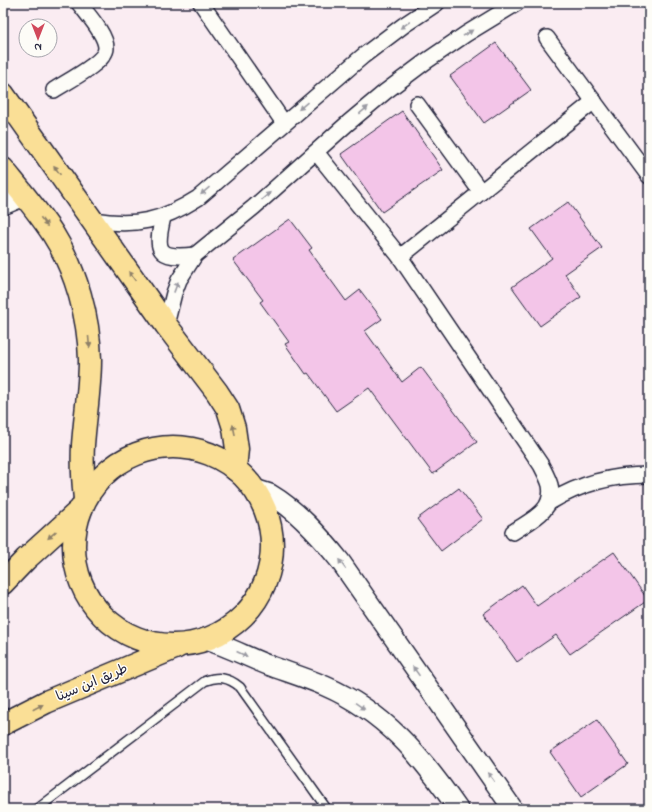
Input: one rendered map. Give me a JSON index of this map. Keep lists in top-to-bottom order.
{
  "streets": {
    "main road": ["طريق ابن سينا"]
  },
  "north": "bottom"
}
